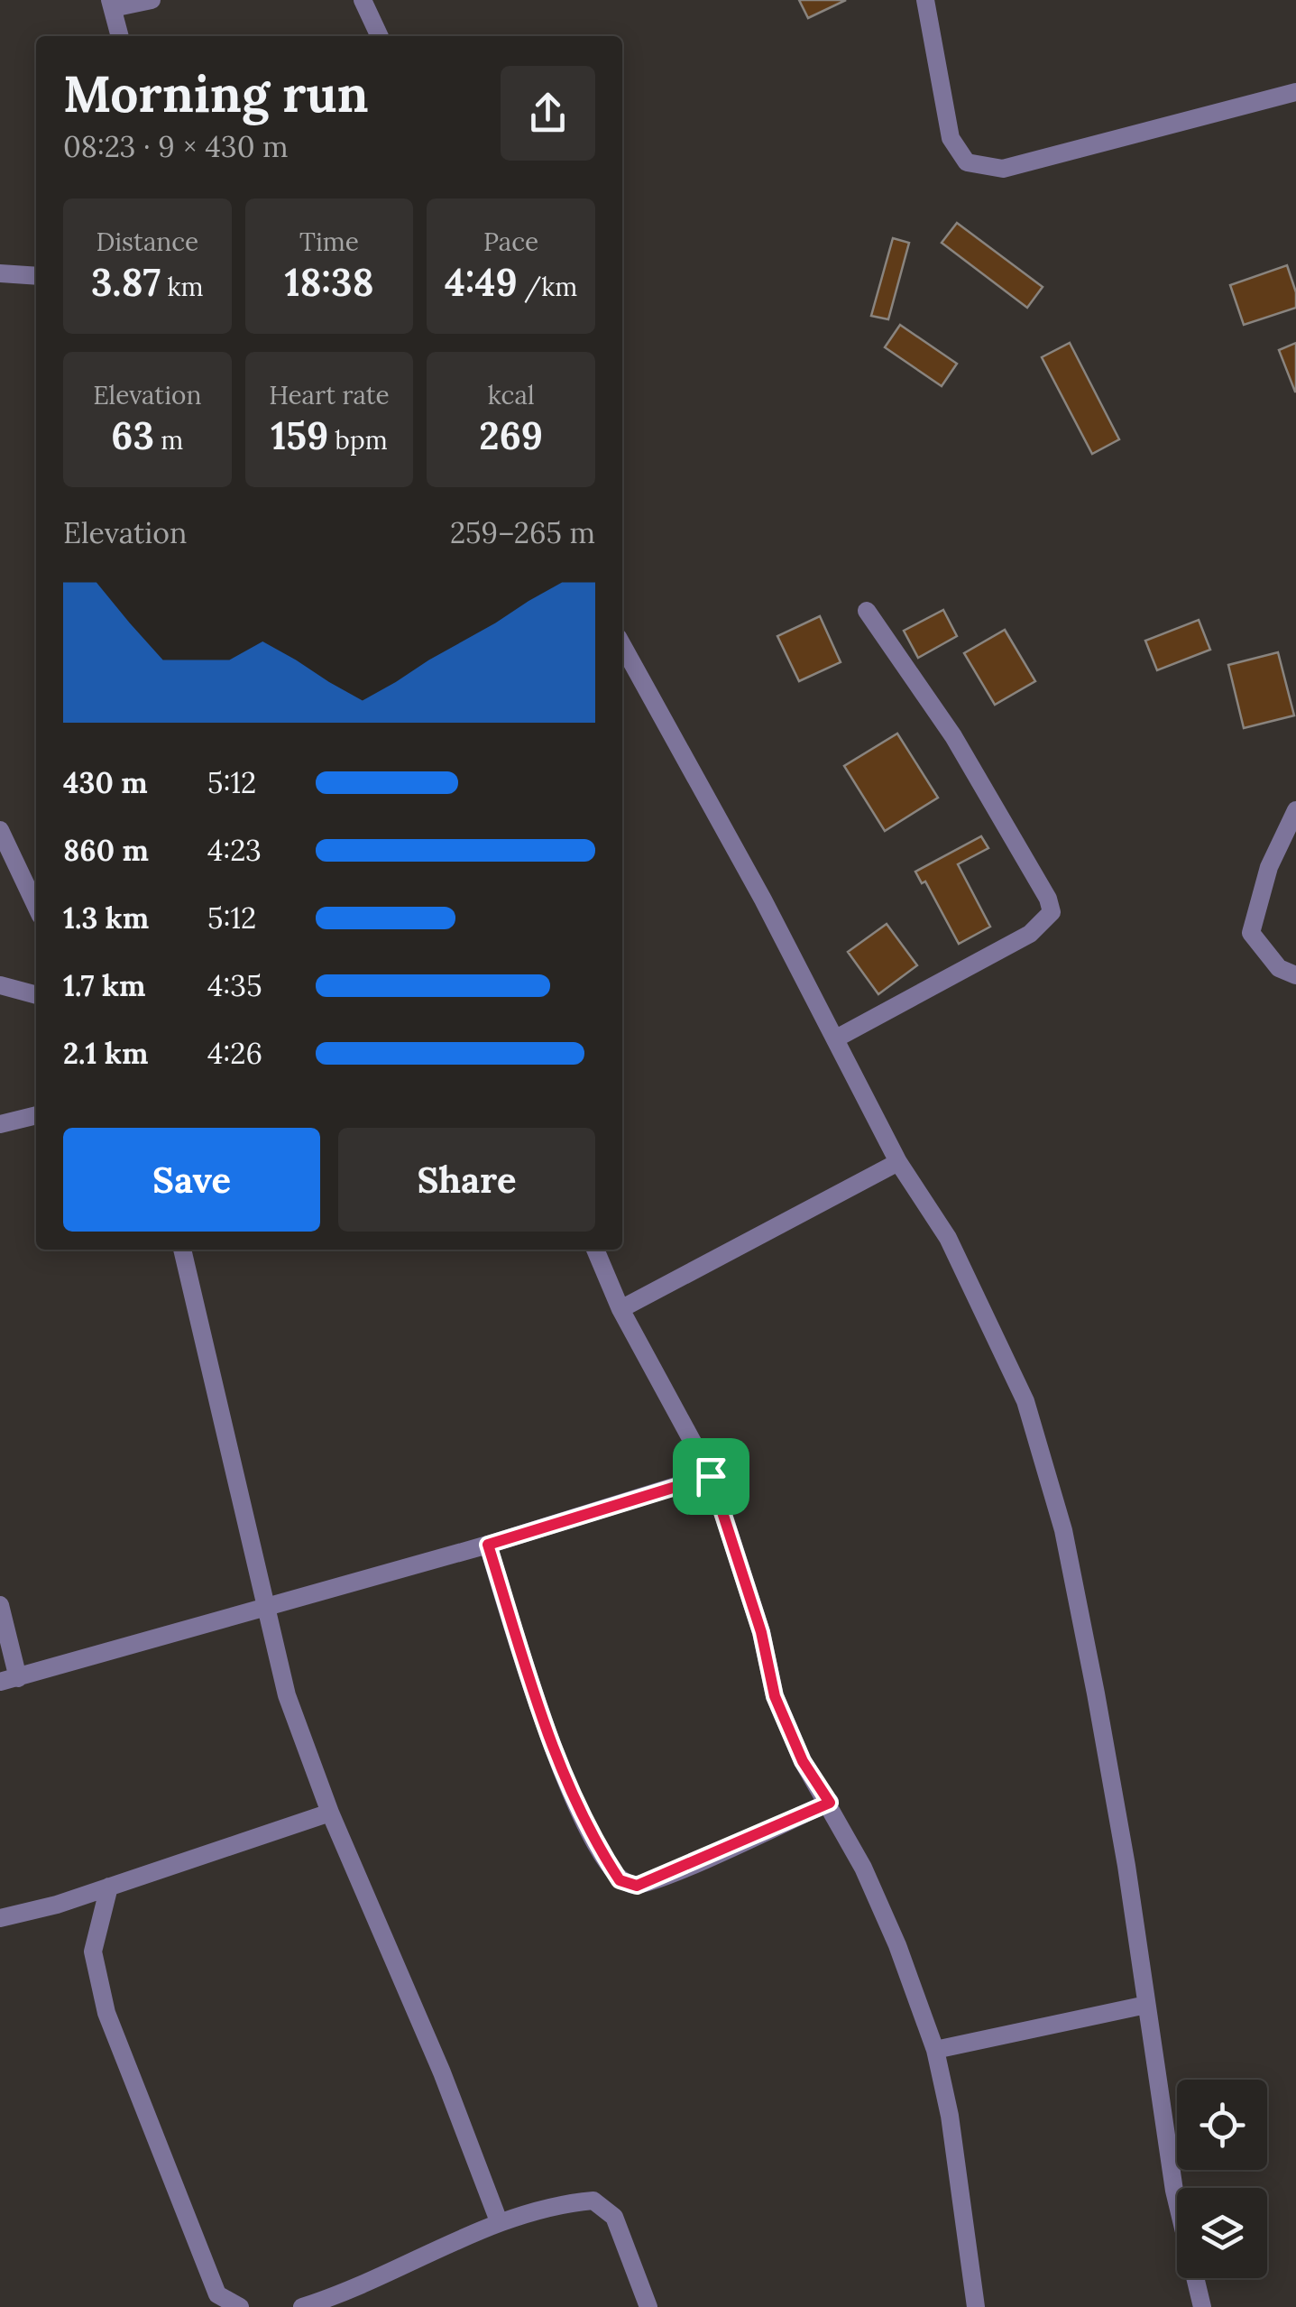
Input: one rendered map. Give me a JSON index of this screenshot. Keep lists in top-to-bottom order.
{
  "page": {
    "heading": ["Morning run", "08:23 · 9 × 430 m"],
    "stats": [
      ["Distance", "3.87 km"],
      ["Time", "18:38"],
      ["Pace", "4:49 /km"],
      ["Elevation", "63 m"],
      ["Heart rate", "159 bpm"],
      ["kcal", "269"]
    ],
    "chart": ["Elevation", "259–265 m"],
    "list": [
      {
        "name": "430 m",
        "note": "5:12"
      },
      {
        "name": "860 m",
        "note": "4:23"
      },
      {
        "name": "1.3 km",
        "note": "5:12"
      },
      {
        "name": "1.7 km",
        "note": "4:35"
      },
      {
        "name": "2.1 km",
        "note": "4:26"
      }
    ],
    "buttons": ["Save", "Share"]
  }
}
